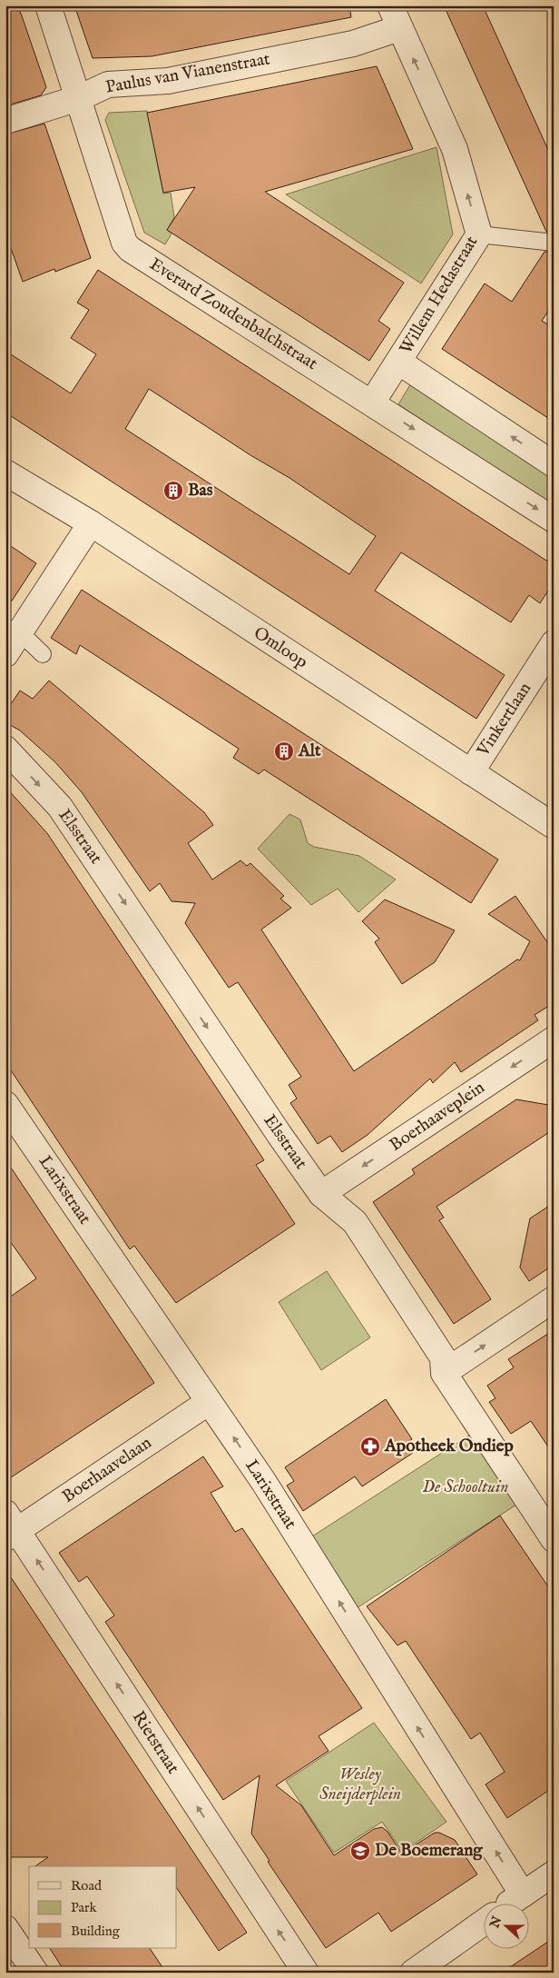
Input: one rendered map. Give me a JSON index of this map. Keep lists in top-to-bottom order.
{
  "streets": {
    "street": [
      "Paulus van Vianenstraat",
      "Willem Hedastraat",
      "Everard Zoudenbalchstraat",
      "Omloop",
      "Vinkertlaan",
      "Elsstraat",
      "Boerhaaveplein",
      "Larixstraat",
      "Boerhaavelaan",
      "Rietstraat"
    ]
  },
  "crossings": [
    ["Paulus van Vianenstraat", "Willem Hedastraat"],
    ["Paulus van Vianenstraat", "Everard Zoudenbalchstraat"],
    ["Willem Hedastraat", "Everard Zoudenbalchstraat"],
    ["Omloop", "Vinkertlaan"],
    ["Elsstraat", "Boerhaaveplein"],
    ["Larixstraat", "Boerhaavelaan"],
    ["Boerhaavelaan", "Rietstraat"]
  ],
  "one_way": [
    "Willem Hedastraat",
    "Elsstraat",
    "Larixstraat",
    "Rietstraat"
  ],
  "parks": ["De Schooltuin", "Wesley Sneijderplein"],
  "places": {
    "building": ["Bas", "Alt"],
    "pharmacy": ["Apotheek Ondiep"],
    "school or university": ["De Boemerang"]
  },
  "legend": ["Road", "Park", "Building"],
  "north": "left"
}
